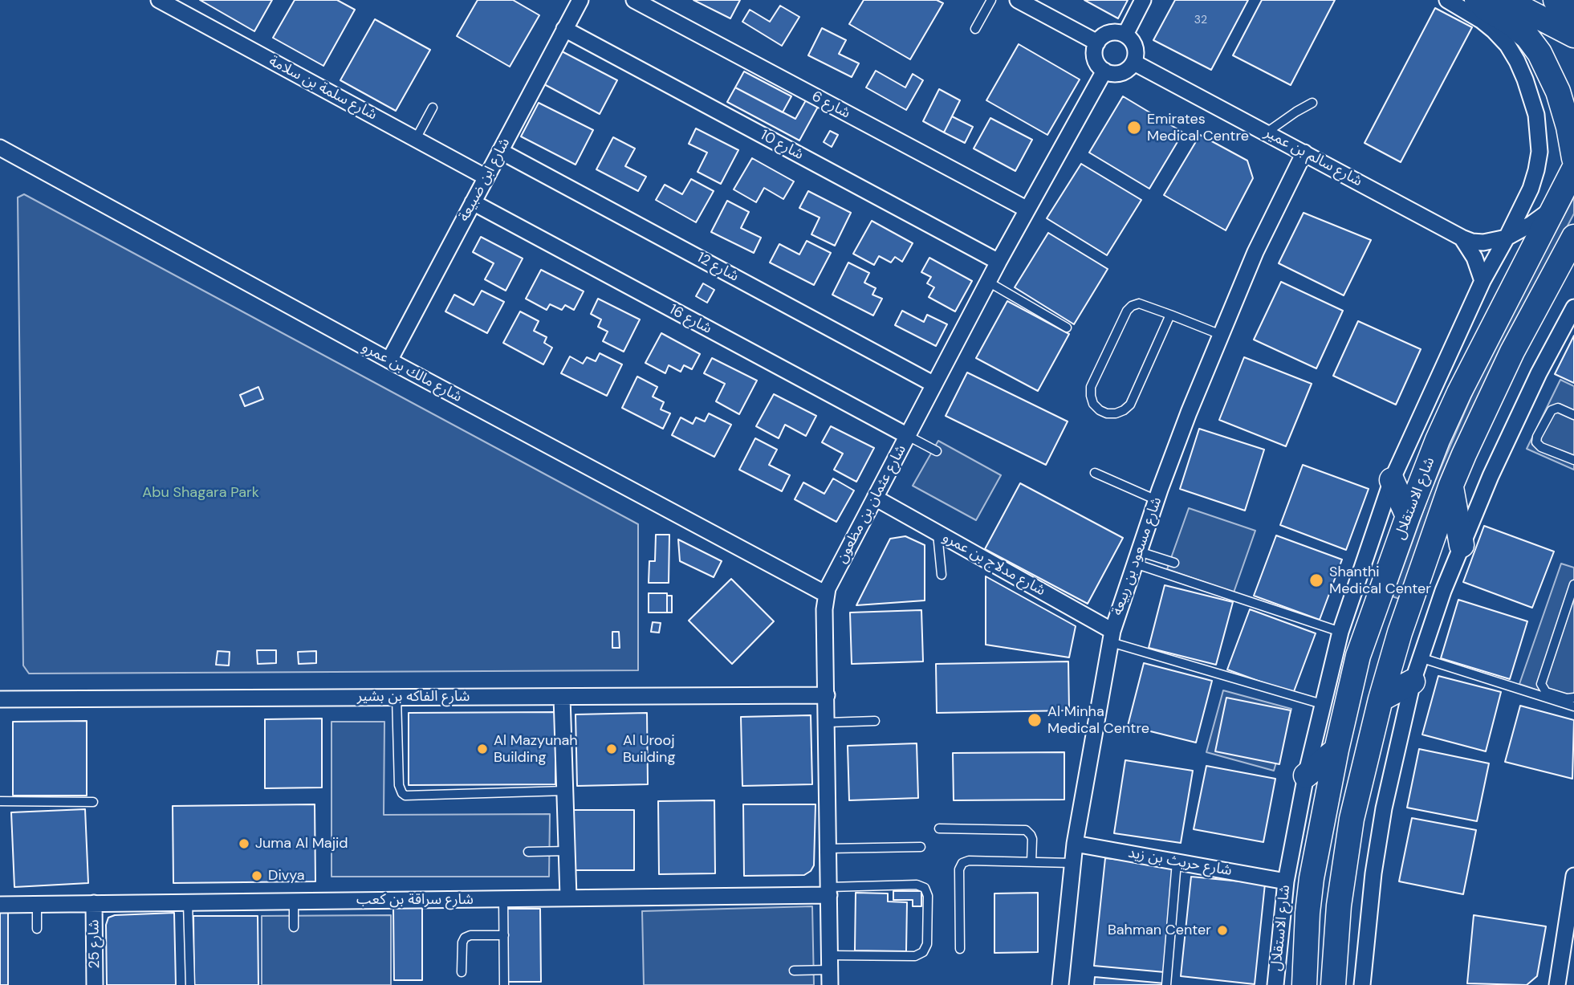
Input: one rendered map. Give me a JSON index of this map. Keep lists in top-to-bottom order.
{
  "streets": {
    "main road": ["شارع الاستقلال"],
    "street": [
      "شارع سلمة بن سلامة",
      "شارع 6",
      "شارع 10",
      "شارع سالم بن عمير",
      "شارع ابن ضبيعة",
      "شارع 12",
      "شارع 16",
      "شارع مالك بن عمرو",
      "شارع عثمان بن مظعون",
      "شارع مسعود بن ربيعة",
      "شارع مدلاج بن عمرو",
      "شارع الفاكه بن بشير",
      "شارع حريث بن زيد",
      "شارع سراقة بن كعب",
      "شارع 25"
    ]
  },
  "crossings": [
    ["شارع سلمة بن سلامة", "شارع ابن ضبيعة"],
    ["شارع 6", "شارع عثمان بن مظعون"],
    ["شارع 10", "شارع ابن ضبيعة"],
    ["شارع 10", "شارع عثمان بن مظعون"],
    ["شارع سالم بن عمير", "شارع الاستقلال"],
    ["شارع سالم بن عمير", "شارع عثمان بن مظعون"],
    ["شارع سالم بن عمير", "شارع مسعود بن ربيعة"],
    ["شارع ابن ضبيعة", "شارع 12"],
    ["شارع ابن ضبيعة", "شارع 16"],
    ["شارع ابن ضبيعة", "شارع مالك بن عمرو"],
    ["شارع 12", "شارع عثمان بن مظعون"],
    ["شارع 16", "شارع عثمان بن مظعون"],
    ["شارع مالك بن عمرو", "شارع عثمان بن مظعون"],
    ["شارع الاستقلال", "شارع حريث بن زيد"],
    ["شارع عثمان بن مظعون", "شارع مدلاج بن عمرو"],
    ["شارع عثمان بن مظعون", "شارع الفاكه بن بشير"],
    ["شارع عثمان بن مظعون", "شارع سراقة بن كعب"],
    ["شارع مسعود بن ربيعة", "شارع مدلاج بن عمرو"],
    ["شارع مسعود بن ربيعة", "شارع حريث بن زيد"],
    ["شارع سراقة بن كعب", "شارع 25"]
  ],
  "parks": ["Abu Shagara Park"],
  "places": [
    "Emirates Medical Centre",
    "Shanthi Medical Center",
    "Al Minha Medical Centre",
    "Al Mazyunah Building",
    "Al Urooj Building",
    "Juma Al Majid",
    "Divya",
    "Bahman Center"
  ],
  "house_numbers": ["32"]
}
